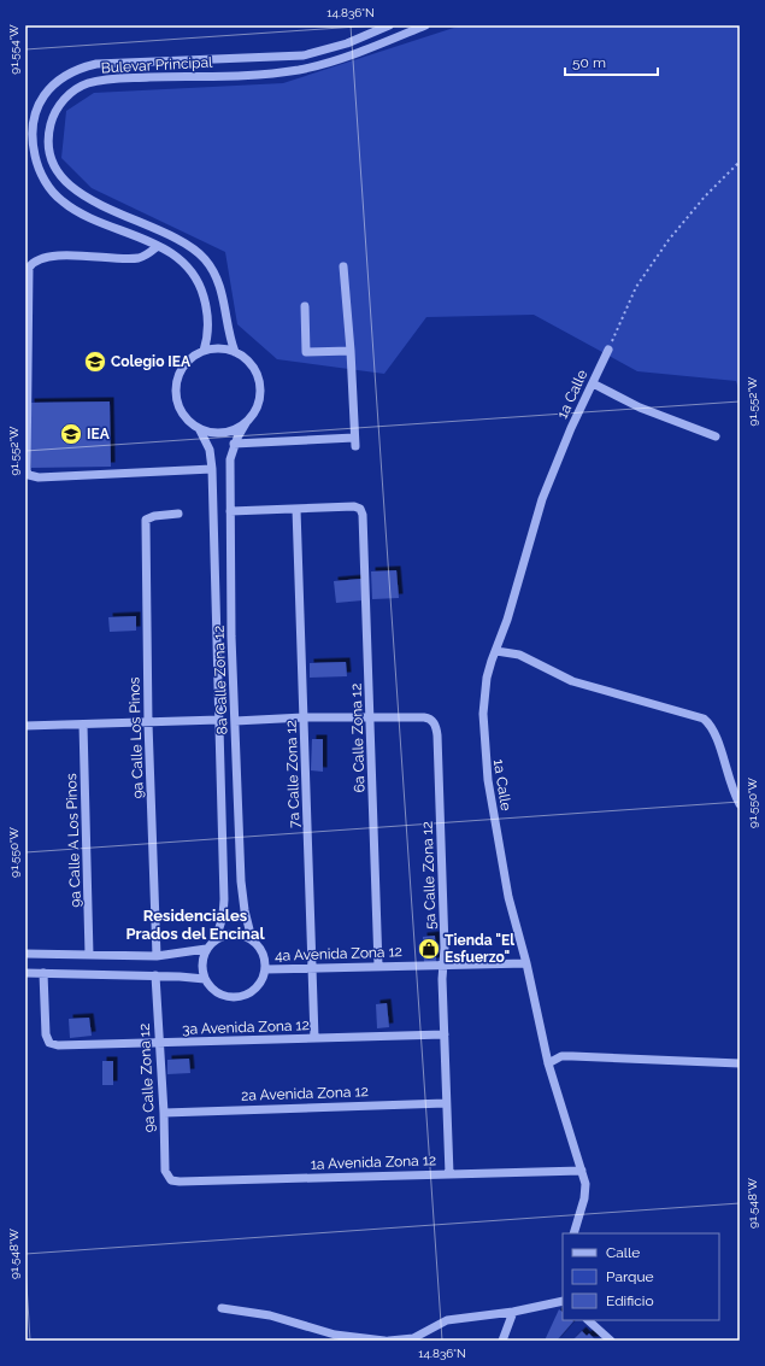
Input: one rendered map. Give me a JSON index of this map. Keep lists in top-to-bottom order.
{
  "streets": {
    "street": [
      "Bulevar Principal",
      "1a Calle",
      "8a Calle Zona 12",
      "9a Calle Los Pinos",
      "6a Calle Zona 12",
      "7a Calle Zona 12",
      "9a Calle A Los Pinos",
      "5a Calle Zona 12",
      "4a Avenida Zona 12",
      "3a Avenida Zona 12",
      "9a Calle Zona 12",
      "2a Avenida Zona 12",
      "1a Avenida Zona 12"
    ]
  },
  "crossings": [
    ["Bulevar Principal", "8a Calle Zona 12"],
    ["1a Calle", "4a Avenida Zona 12"],
    ["1a Calle", "1a Avenida Zona 12"],
    ["8a Calle Zona 12", "4a Avenida Zona 12"],
    ["6a Calle Zona 12", "7a Calle Zona 12"],
    ["6a Calle Zona 12", "5a Calle Zona 12"],
    ["6a Calle Zona 12", "4a Avenida Zona 12"],
    ["7a Calle Zona 12", "4a Avenida Zona 12"],
    ["7a Calle Zona 12", "3a Avenida Zona 12"],
    ["5a Calle Zona 12", "4a Avenida Zona 12"],
    ["5a Calle Zona 12", "3a Avenida Zona 12"],
    ["5a Calle Zona 12", "2a Avenida Zona 12"],
    ["5a Calle Zona 12", "1a Avenida Zona 12"],
    ["3a Avenida Zona 12", "9a Calle Zona 12"],
    ["9a Calle Zona 12", "2a Avenida Zona 12"],
    ["9a Calle Zona 12", "1a Avenida Zona 12"]
  ],
  "districts": ["Residenciales Prados del Encinal"],
  "places": {
    "school or university": ["Colegio IEA", "IEA"],
    "shop": ["Tienda \"El Esfuerzo\""]
  },
  "legend": ["Calle", "Parque", "Edificio"],
  "scale_bar": "50 m",
  "coordinates": [
    "14.836°N",
    "91.554°W",
    "91.552°W",
    "91.550°W",
    "91.548°W"
  ]
}
